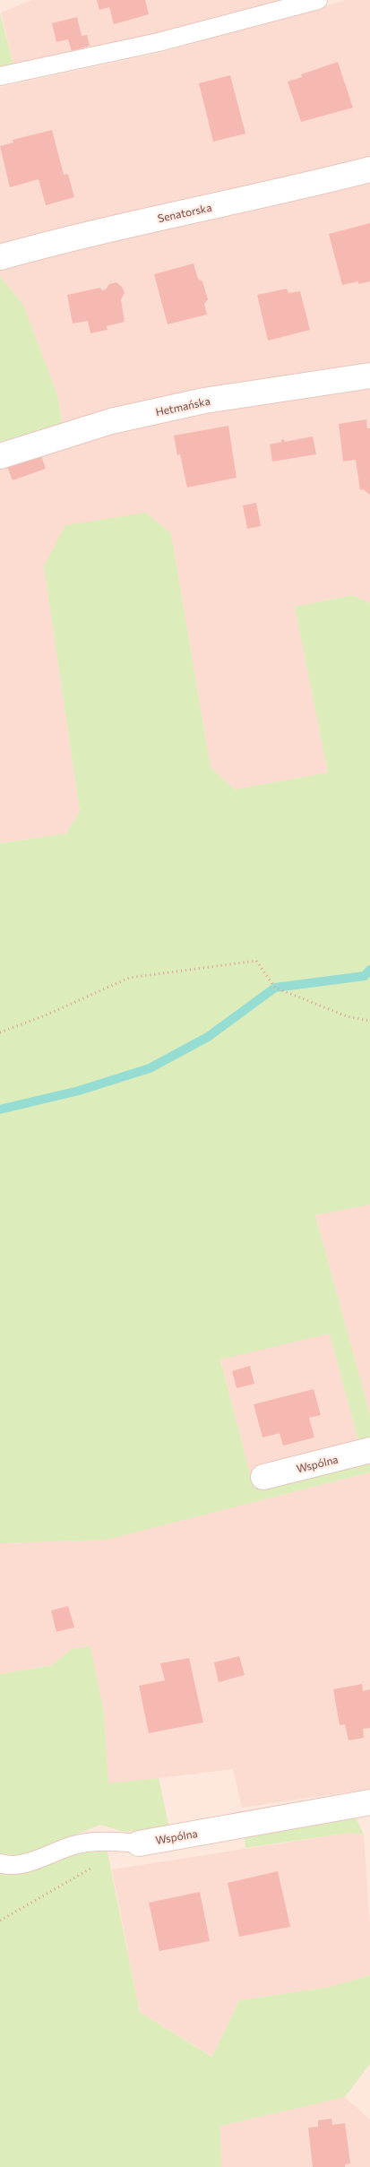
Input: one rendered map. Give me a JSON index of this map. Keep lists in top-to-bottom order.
{
  "streets": {
    "street": ["Senatorska", "Hetmańska", "Wspólna"]
  }
}
